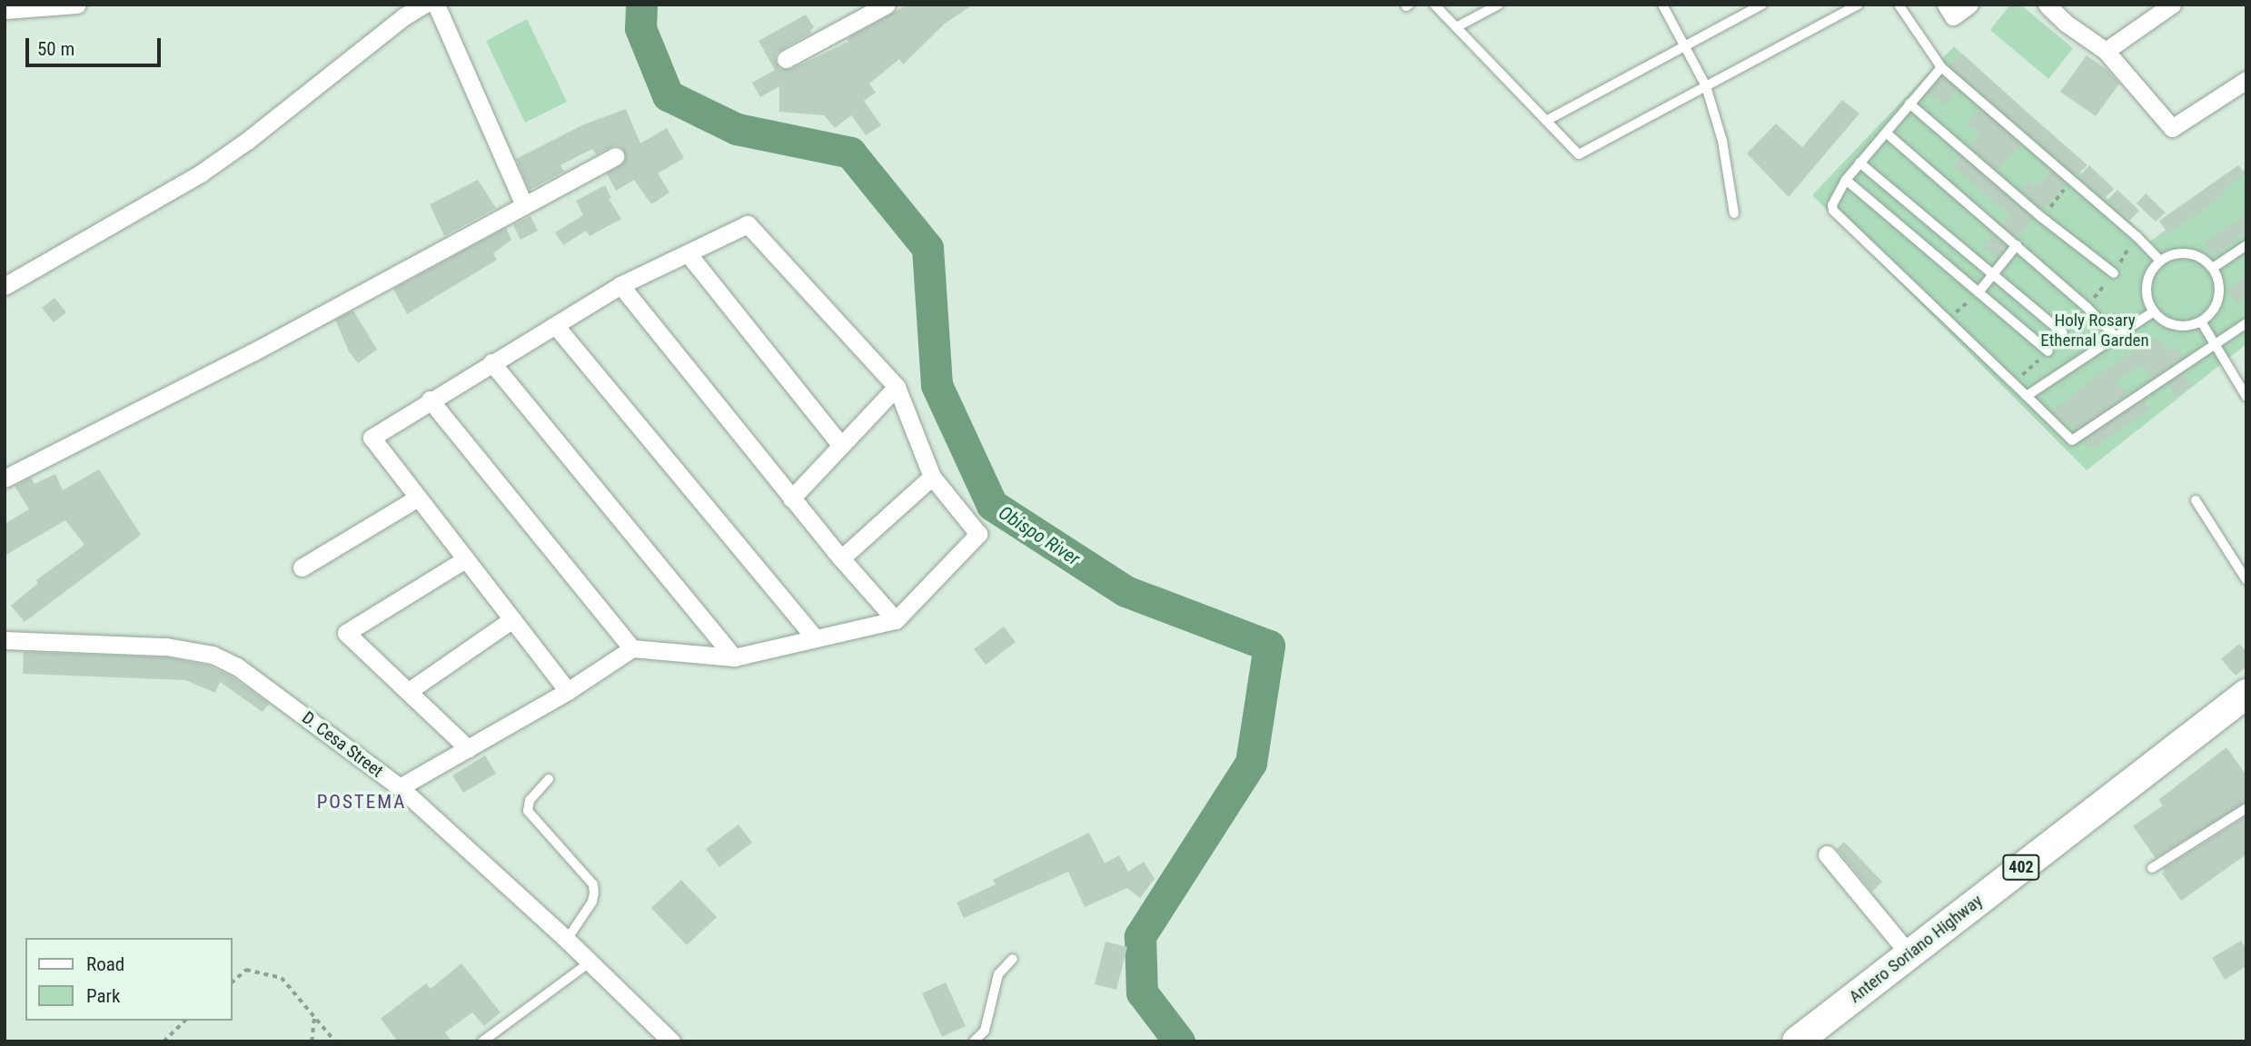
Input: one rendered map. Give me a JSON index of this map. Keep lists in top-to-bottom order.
{
  "streets": {
    "main road": ["402", "Antero Soriano Highway"],
    "street": ["D. Cesa Street"]
  },
  "districts": ["POSTEMA"],
  "water": ["Obispo River"],
  "parks": ["Holy Rosary Ethernal Garden"],
  "legend": ["Road", "Park"],
  "scale_bar": "50 m"
}
